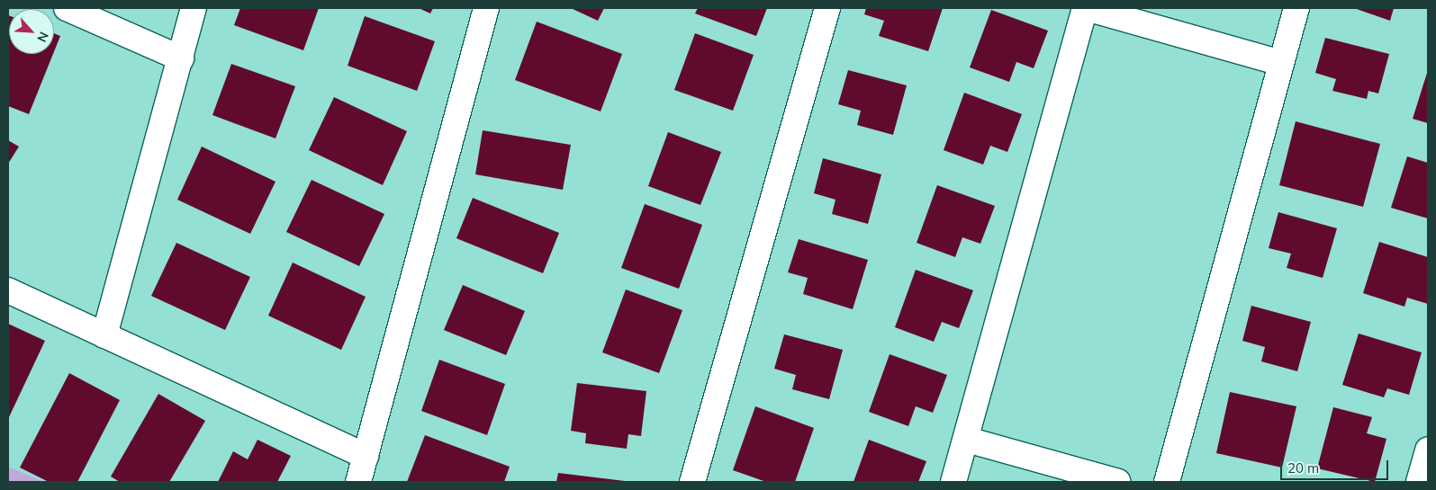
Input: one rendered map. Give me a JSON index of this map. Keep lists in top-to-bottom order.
{
  "scale_bar": "20 m",
  "north": "bottom right"
}
